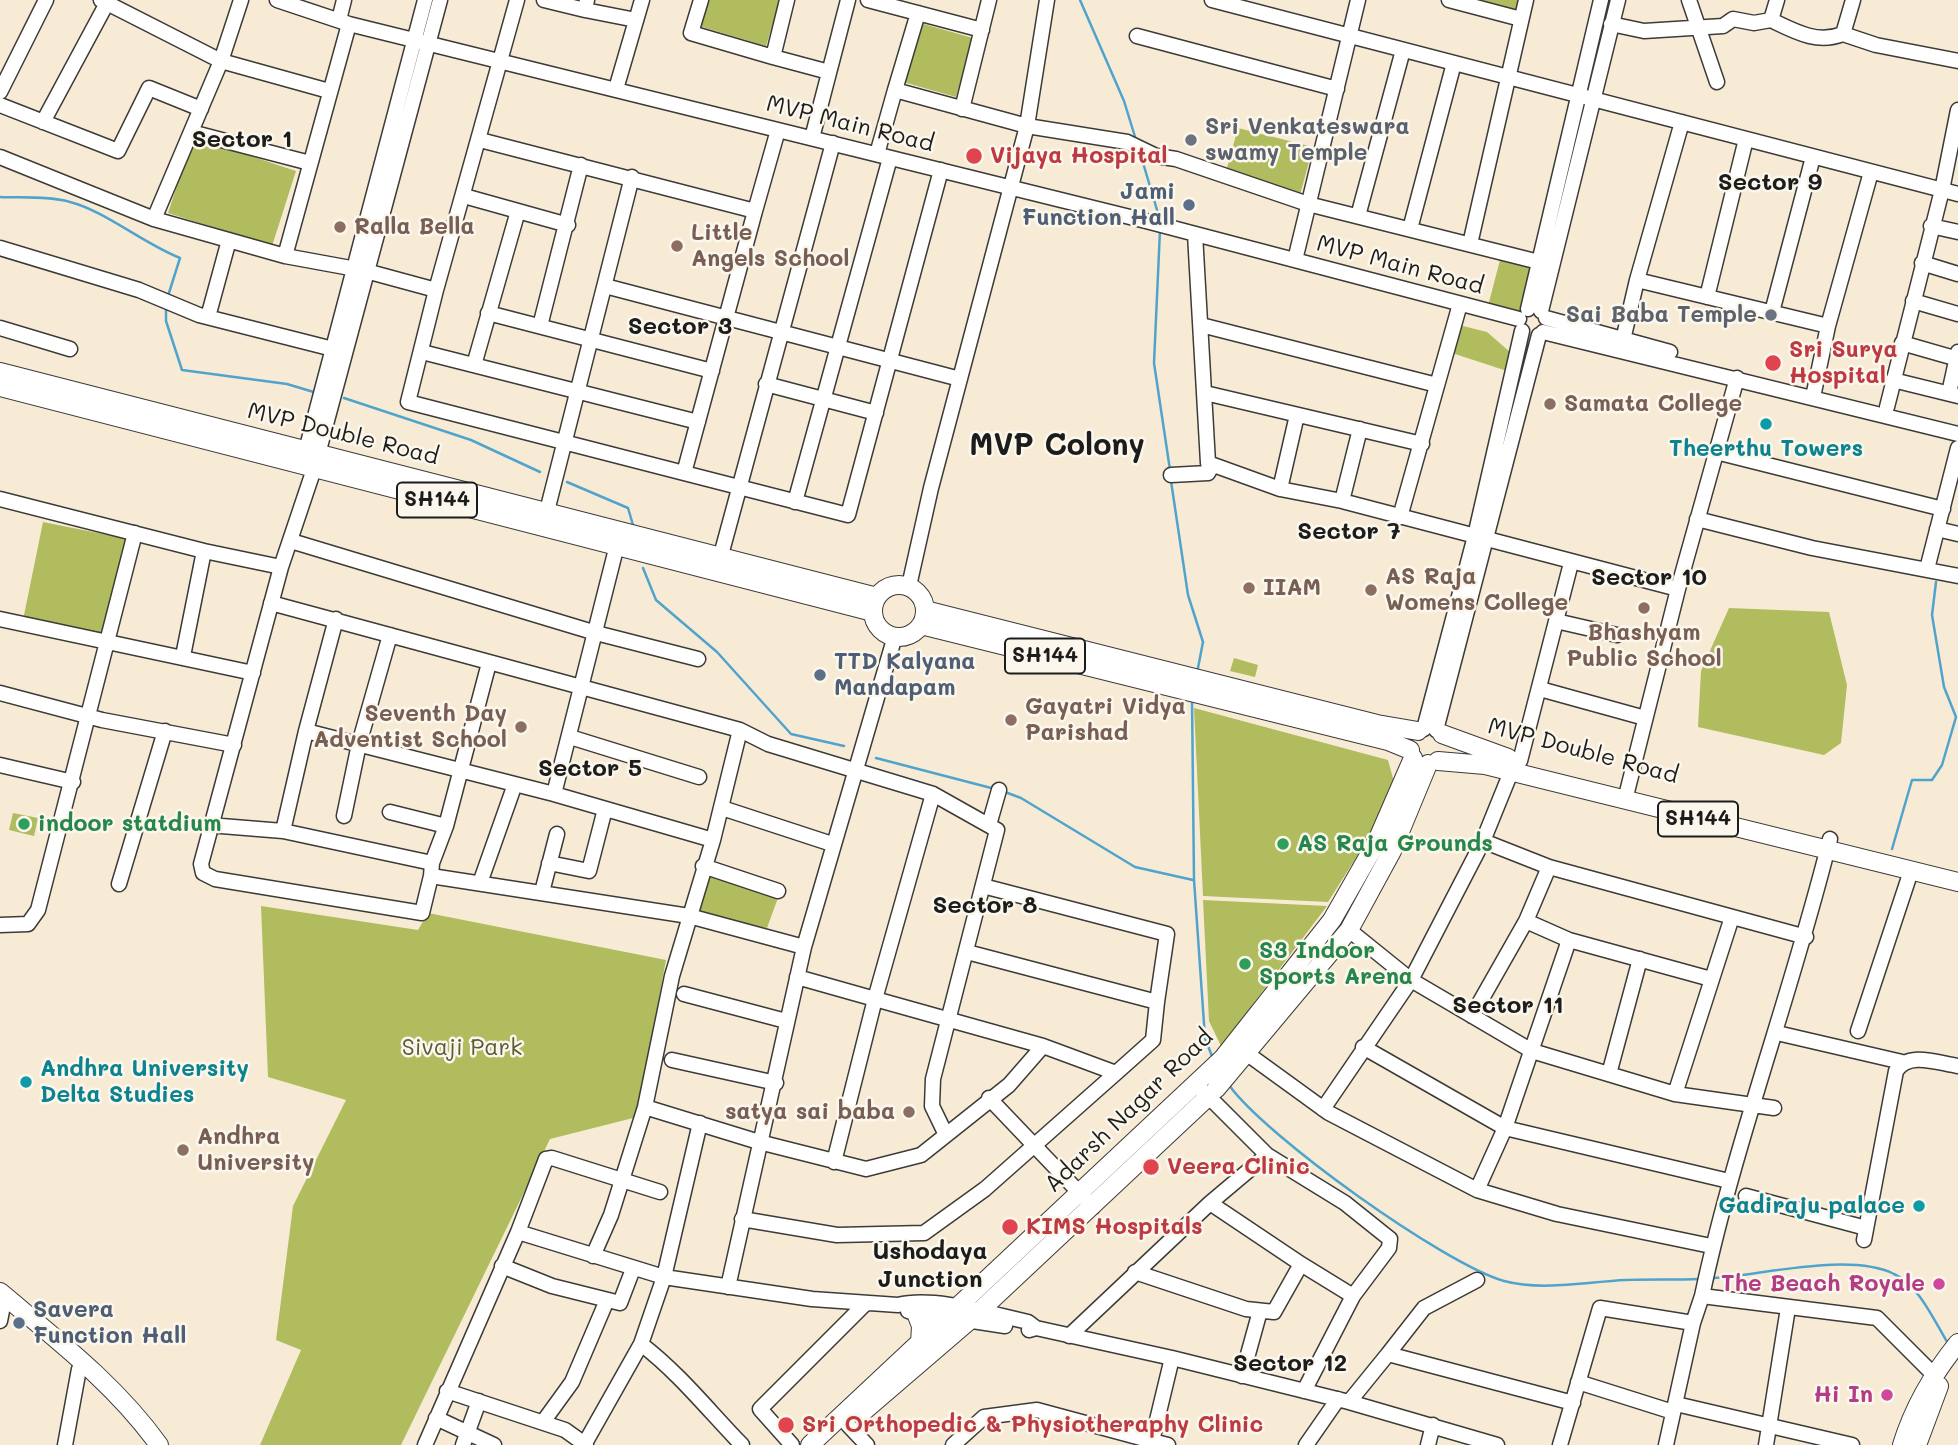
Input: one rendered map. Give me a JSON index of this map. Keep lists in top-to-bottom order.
{
  "streets": {
    "main road": ["MVP Double Road", "SH144", "Adarsh Nagar Road"],
    "street": ["MVP Main Road"]
  },
  "crossings": [
    ["MVP Double Road", "Adarsh Nagar Road"]
  ],
  "districts": [
    "Sector 1",
    "Sector 9",
    "Sector 3",
    "MVP Colony",
    "Sector 7",
    "Sector 10",
    "Sector 5",
    "Sector 8",
    "Sector 11",
    "Ushodaya Junction",
    "Sector 12"
  ],
  "parks": ["Sivaji Park"],
  "places": [
    "Sri Venkateswara swamy Temple",
    "Vijaya Hospital",
    "Jami Function Hall",
    "Ralla Bella",
    "Little Angels School",
    "Sai Baba Temple",
    "Sri Surya Hospital",
    "Samata College",
    "Theerthu Towers",
    "IIAM",
    "AS Raja Womens College",
    "Bhashyam Public School",
    "TTD Kalyana Mandapam",
    "Gayatri Vidya Parishad",
    "Seventh Day Adventist School",
    "indoor statdium",
    "AS Raja Grounds",
    "S3 Indoor Sports Arena",
    "Andhra University Delta Studies",
    "satya sai baba",
    "Andhra University",
    "Veera Clinic",
    "Gadiraju palace",
    "KIMS Hospitals",
    "The Beach Royale",
    "Savera Function Hall",
    "Hi In",
    "Sri Orthopedic & Physiotheraphy Clinic"
  ]
}
